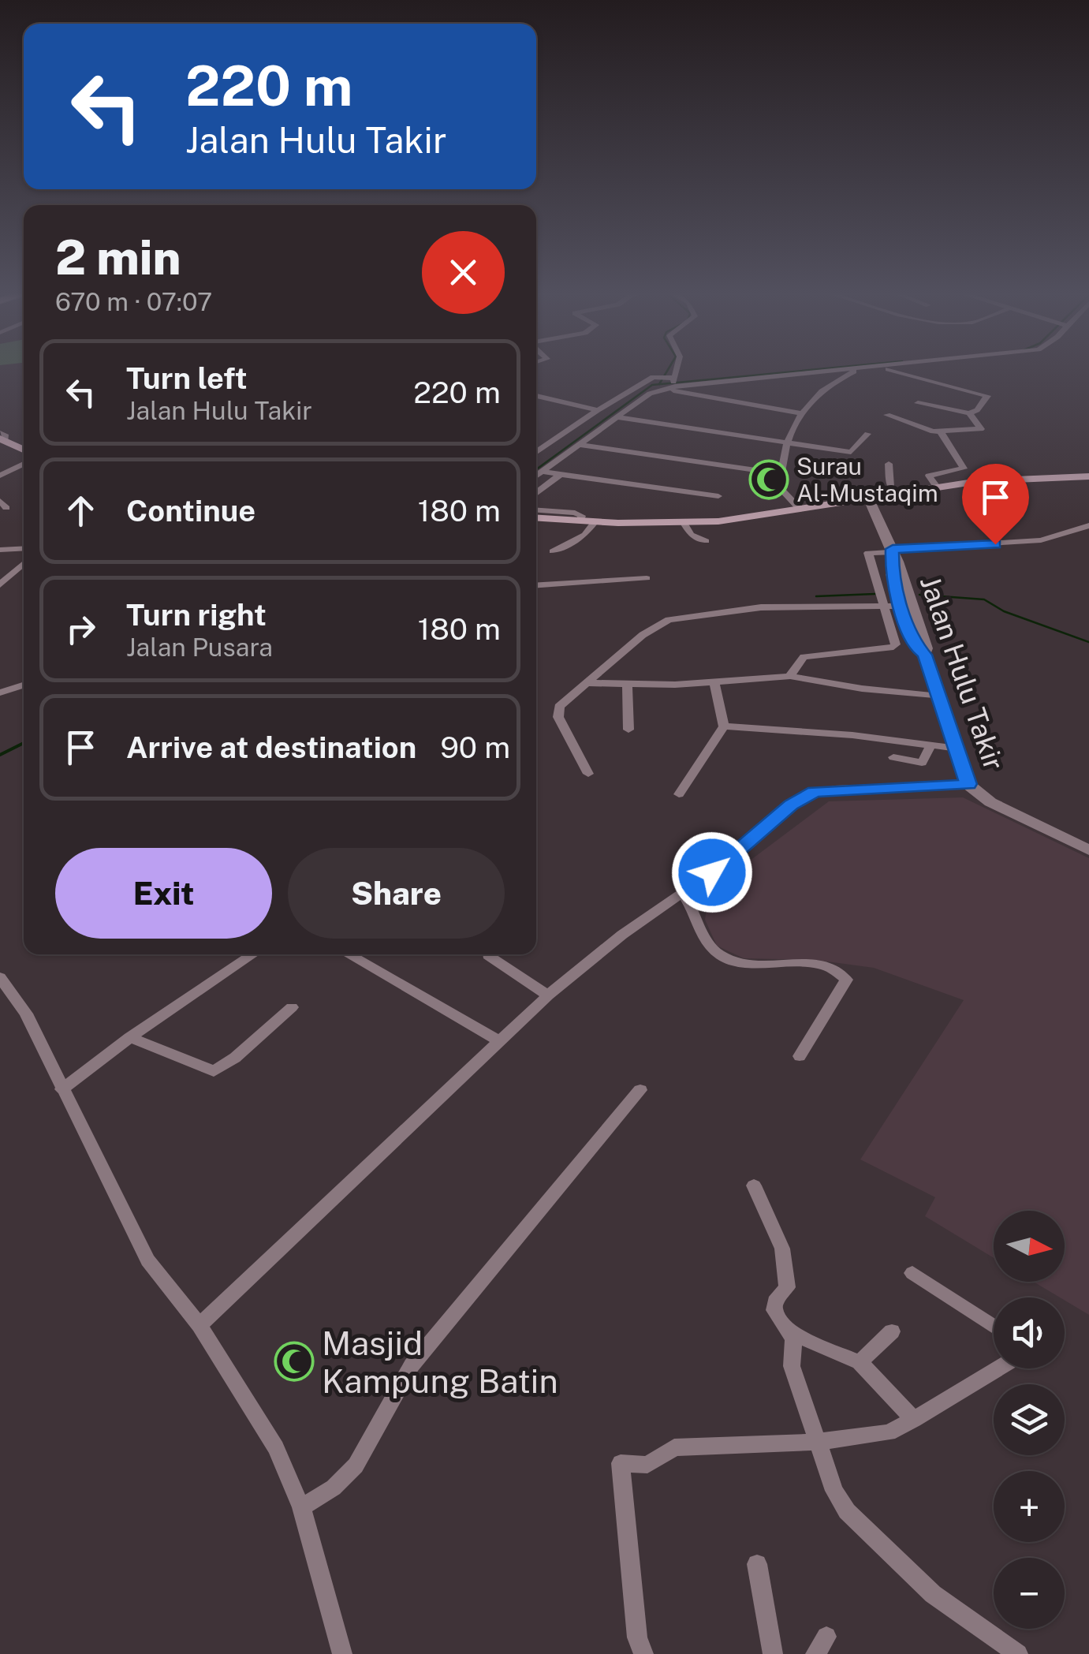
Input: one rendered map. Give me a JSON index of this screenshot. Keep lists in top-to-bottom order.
{
  "streets": {
    "street": ["Jalan Hulu Takir"]
  },
  "places": {
    "mosque": ["Surau Al-Mustaqim", "Masjid Kampung Batin"]
  },
  "north": "right",
  "page": {
    "turn": ["220 m", "Jalan Hulu Takir"],
    "heading": ["2 min", "670 m · 07:07"],
    "list": [
      {
        "name": "Turn left",
        "note": "Jalan Hulu Takir",
        "value": "220 m"
      },
      {
        "name": "Continue",
        "value": "180 m"
      },
      {
        "name": "Turn right",
        "note": "Jalan Pusara",
        "value": "180 m"
      },
      {
        "name": "Arrive at destination",
        "value": "90 m"
      }
    ],
    "buttons": ["Exit", "Share"],
    "map_buttons": ["+", "−"]
  }
}
